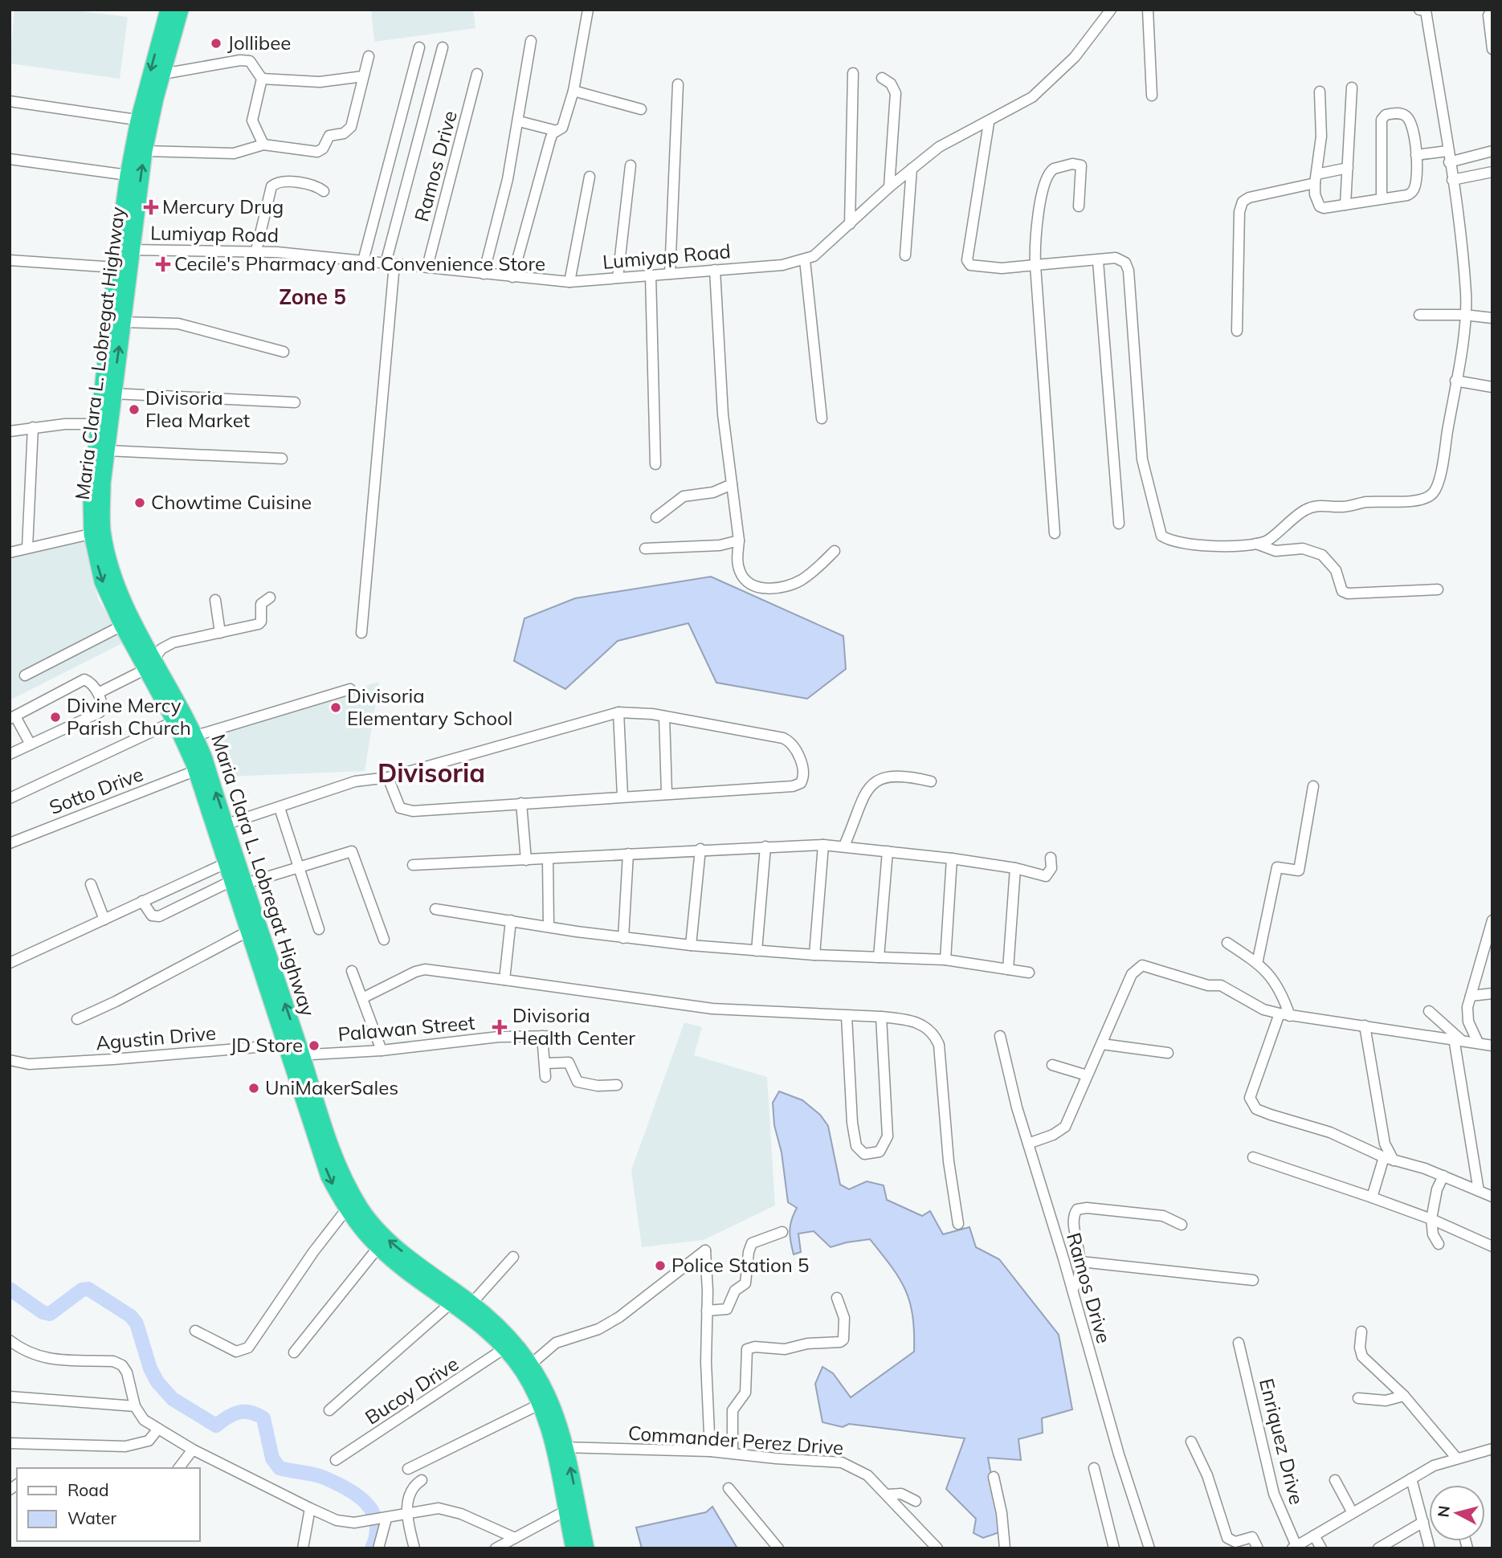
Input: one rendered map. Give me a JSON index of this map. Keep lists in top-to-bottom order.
{
  "streets": {
    "highway": ["Maria Clara L. Lobregat Highway"],
    "street": [
      "Ramos Drive",
      "Lumiyap Road",
      "Sotto Drive",
      "Palawan Street",
      "Agustin Drive",
      "Bucoy Drive",
      "Commander Perez Drive",
      "Enriquez Drive"
    ]
  },
  "crossings": [
    ["Ramos Drive", "Lumiyap Road"],
    ["Lumiyap Road", "Maria Clara L. Lobregat Highway"],
    ["Maria Clara L. Lobregat Highway", "Sotto Drive"],
    ["Maria Clara L. Lobregat Highway", "Palawan Street"],
    ["Maria Clara L. Lobregat Highway", "Agustin Drive"],
    ["Maria Clara L. Lobregat Highway", "Bucoy Drive"],
    ["Maria Clara L. Lobregat Highway", "Commander Perez Drive"],
    ["Palawan Street", "Agustin Drive"]
  ],
  "districts": ["Zone 5", "Divisoria"],
  "places": {
    "other": [
      "Jollibee",
      "Divisoria Flea Market",
      "Chowtime Cuisine",
      "Divisoria Elementary School",
      "Divine Mercy Parish Church",
      "JD Store",
      "UniMakerSales",
      "Police Station 5"
    ],
    "health": ["Mercury Drug", "Cecile's Pharmacy and Convenience Store", "Divisoria Health Center"]
  },
  "legend": ["Road", "Water"],
  "north": "left"
}
